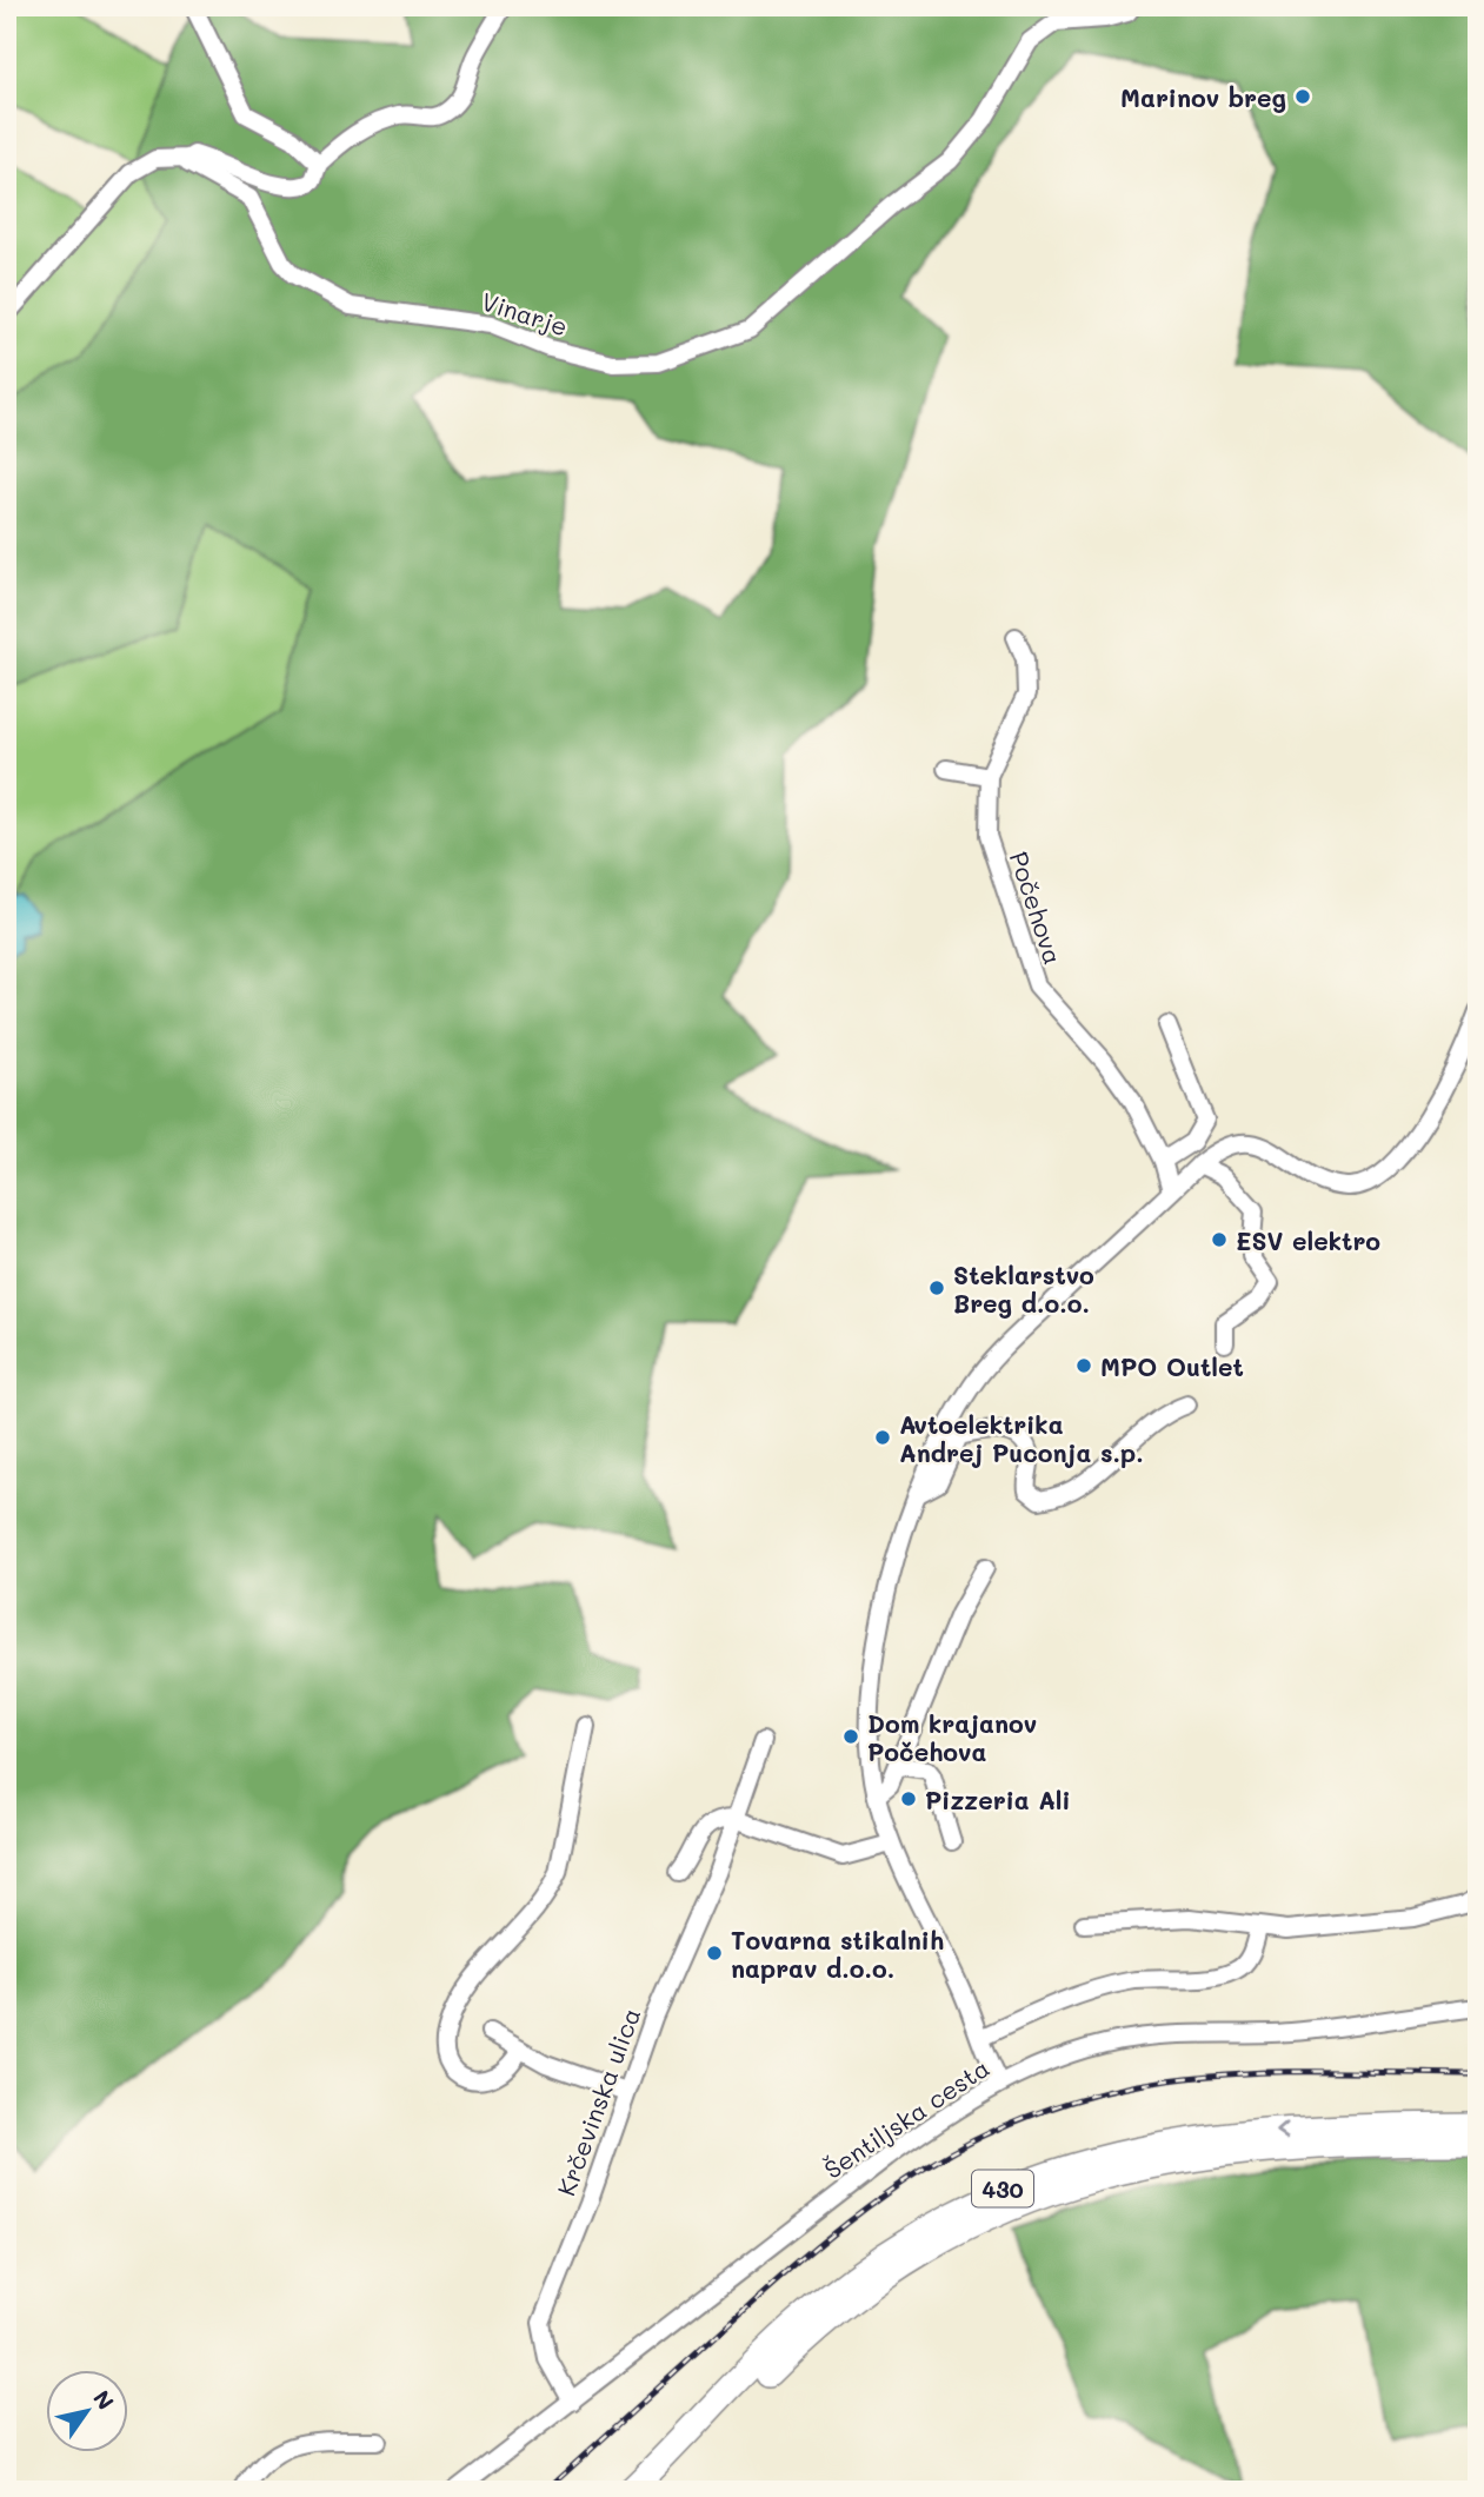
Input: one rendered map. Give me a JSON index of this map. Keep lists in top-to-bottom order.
{
  "streets": {
    "highway": ["430"],
    "street": [
      "Vinarje",
      "Počehova",
      "Krčevinska ulica",
      "Šentiljska cesta"
    ]
  },
  "crossings": [
    ["Krčevinska ulica", "Šentiljska cesta"]
  ],
  "places": [
    "Marinov breg",
    "ESV elektro",
    "Steklarstvo Breg d.o.o.",
    "MPO Outlet",
    "Avtoelektrika Andrej Puconja s.p.",
    "Dom krajanov Počehova",
    "Pizzeria Ali",
    "Tovarna stikalnih naprav d.o.o."
  ],
  "north": "top right"
}
